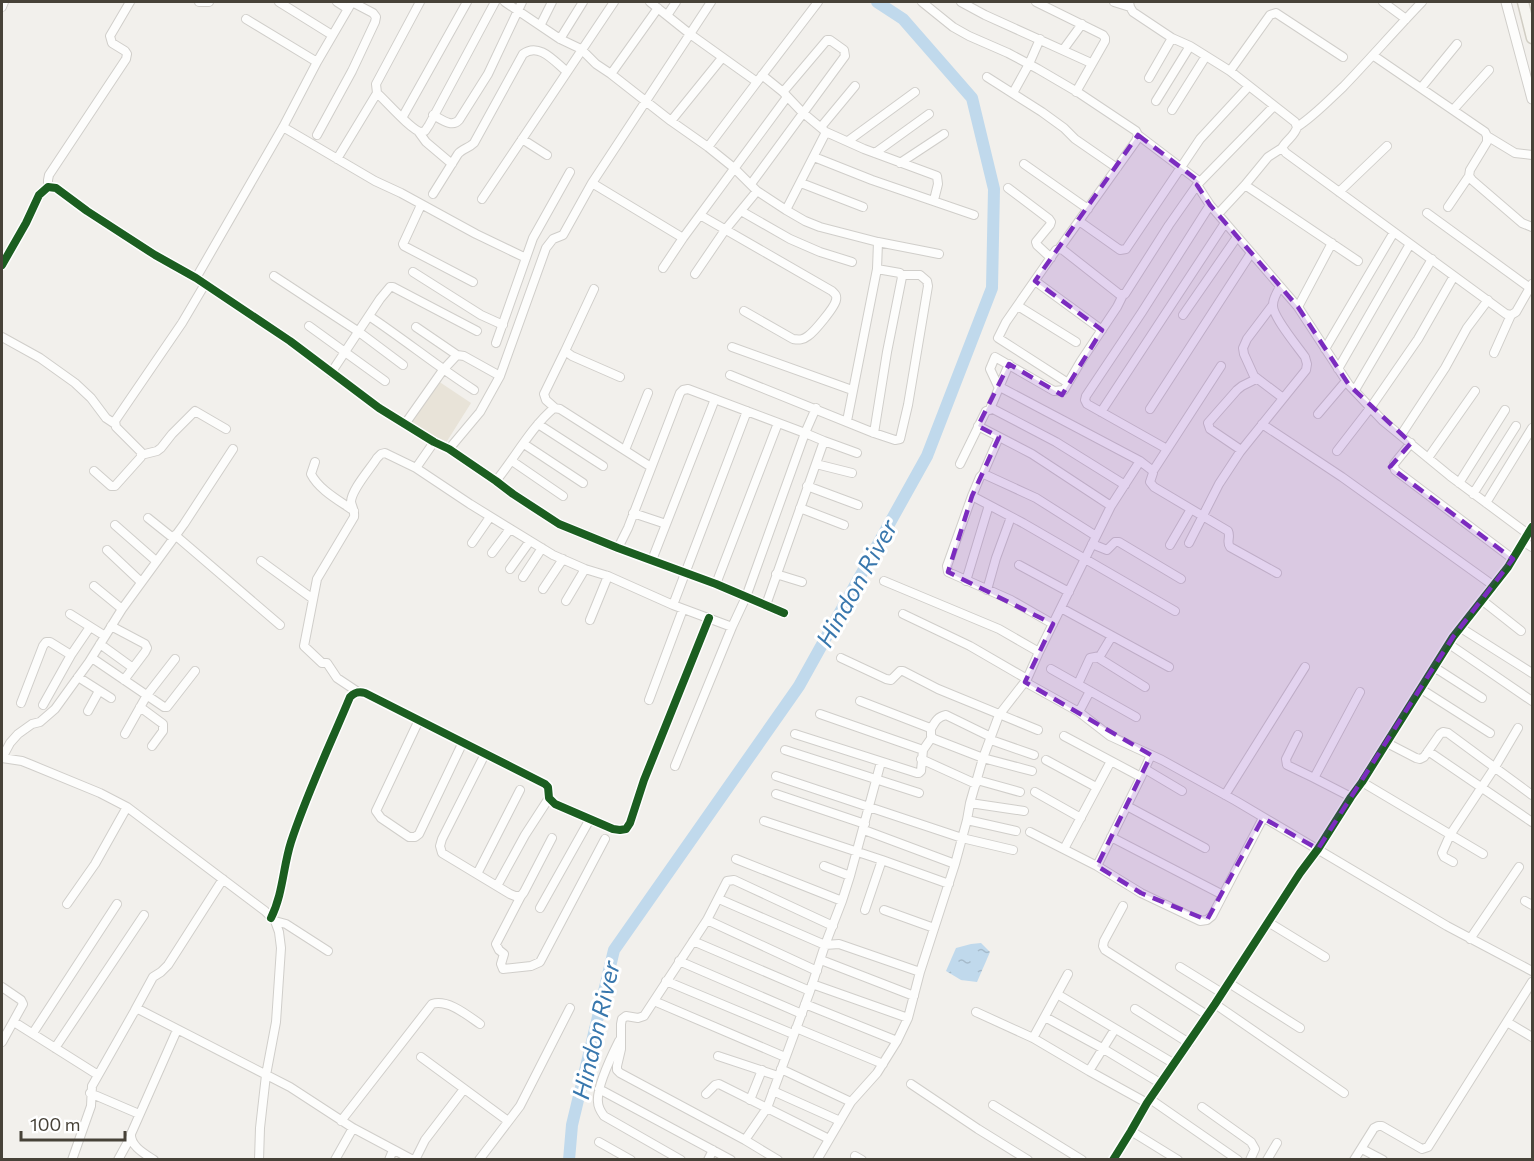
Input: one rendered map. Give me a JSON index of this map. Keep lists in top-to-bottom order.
{
  "water": ["Hindon River"],
  "scale_bar": "100 m"
}
